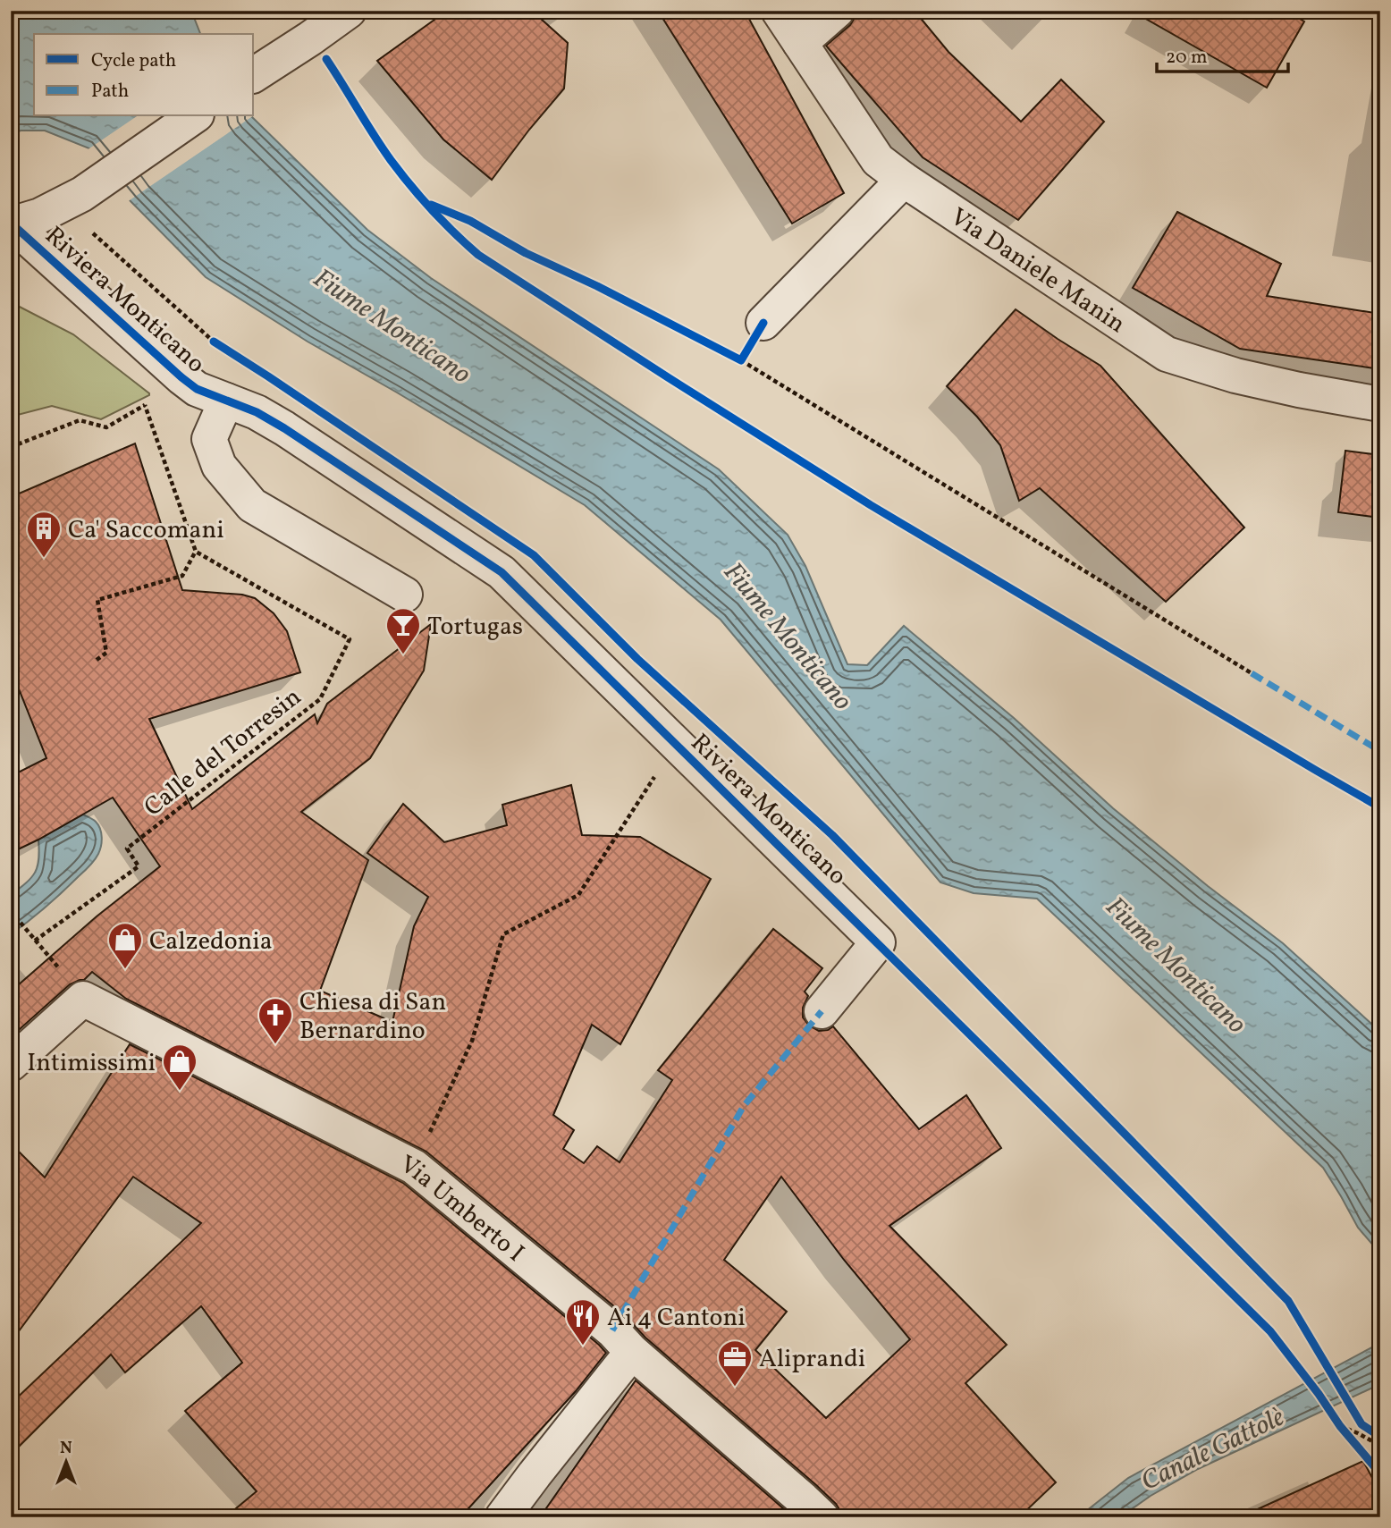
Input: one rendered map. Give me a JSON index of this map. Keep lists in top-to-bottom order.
{
  "streets": {
    "street": ["Via Daniele Manin", "Riviera Monticano", "Via Umberto I"],
    "path": ["Calle del Torresin"]
  },
  "water": ["Fiume Monticano", "Canale Gattolè"],
  "places": {
    "building": ["Ca' Saccomani"],
    "bar": ["Tortugas"],
    "shop": ["Calzedonia", "Intimissimi"],
    "church": ["Chiesa di San Bernardino"],
    "restaurant": ["Ai 4 Cantoni"],
    "office": ["Aliprandi"]
  },
  "legend": ["Cycle path", "Path"],
  "scale_bar": "20 m",
  "north": "top"
}
